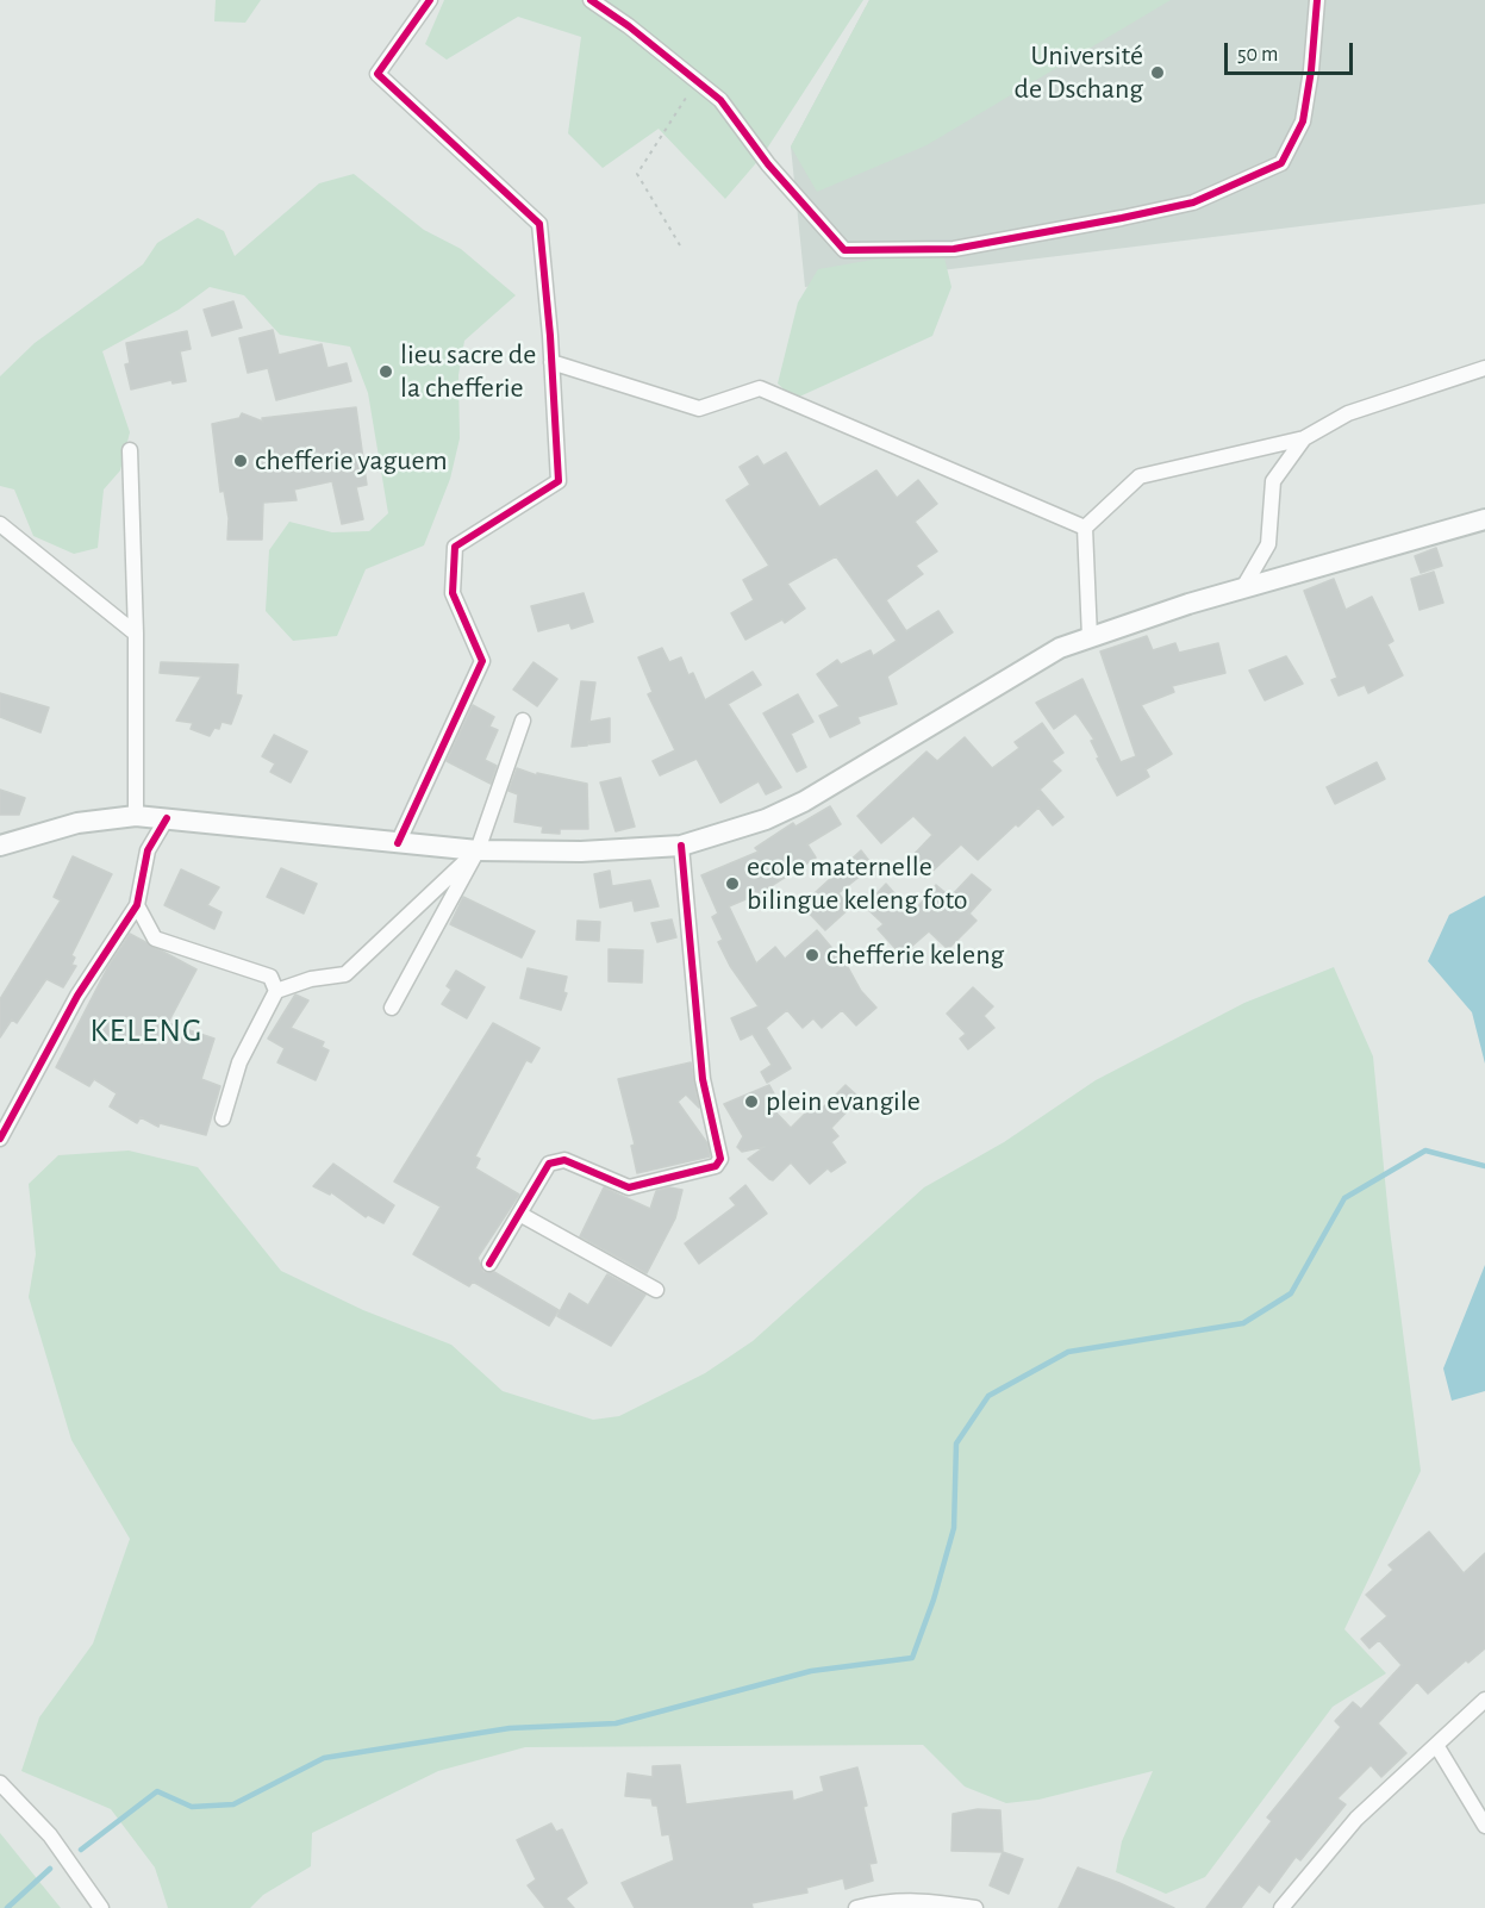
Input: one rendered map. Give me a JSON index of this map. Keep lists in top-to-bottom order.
{
  "districts": ["KELENG"],
  "places": [
    "Université de Dschang",
    "lieu sacre de la chefferie",
    "chefferie yaguem",
    "ecole maternelle bilingue keleng foto",
    "chefferie keleng",
    "plein evangile"
  ],
  "scale_bar": "50 m"
}
